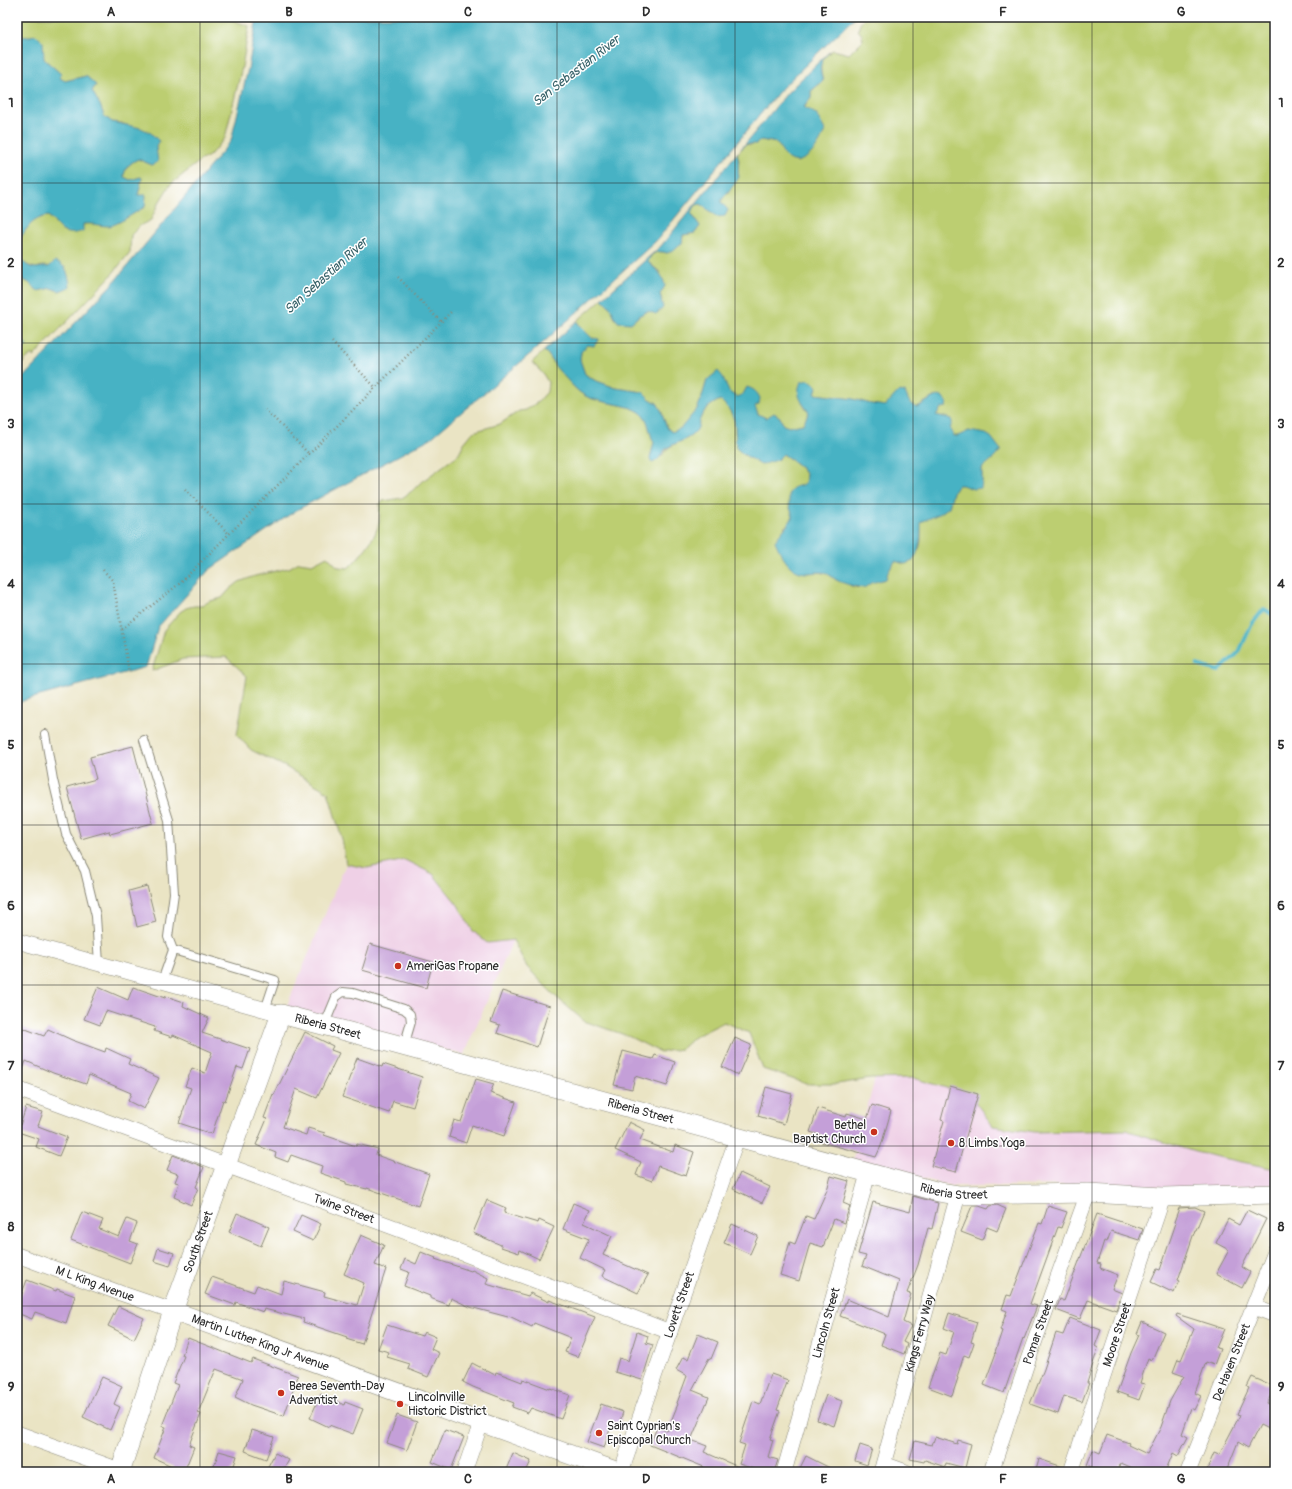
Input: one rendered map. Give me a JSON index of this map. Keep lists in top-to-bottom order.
{
  "streets": {
    "street": [
      "Riberia Street",
      "Twine Street",
      "South Street",
      "M L King Avenue",
      "Lovett Street",
      "Lincoln Street",
      "Pomar Street",
      "Kings Ferry Way",
      "Moore Street",
      "Martin Luther King Jr Avenue",
      "De Haven Street"
    ]
  },
  "crossings": [
    ["Riberia Street", "South Street"],
    ["Riberia Street", "Lovett Street"],
    ["Riberia Street", "Lincoln Street"],
    ["Riberia Street", "Pomar Street"],
    ["Riberia Street", "Kings Ferry Way"],
    ["Riberia Street", "Moore Street"],
    ["Twine Street", "South Street"],
    ["Twine Street", "Lovett Street"],
    ["South Street", "M L King Avenue"],
    ["South Street", "Martin Luther King Jr Avenue"],
    ["M L King Avenue", "Martin Luther King Jr Avenue"]
  ],
  "water": ["San Sebastian River"],
  "places": [
    "AmeriGas Propane",
    "Bethel Baptist Church",
    "8 Limbs Yoga",
    "Berea Seventh-Day Adventist",
    "Lincolnville Historic District",
    "Saint Cyprian's Episcopal Church"
  ],
  "grid": {
    "columns": [
      "A",
      "B",
      "C",
      "D",
      "E",
      "F",
      "G"
    ],
    "rows": [
      "1",
      "2",
      "3",
      "4",
      "5",
      "6",
      "7",
      "8",
      "9"
    ]
  }
}
